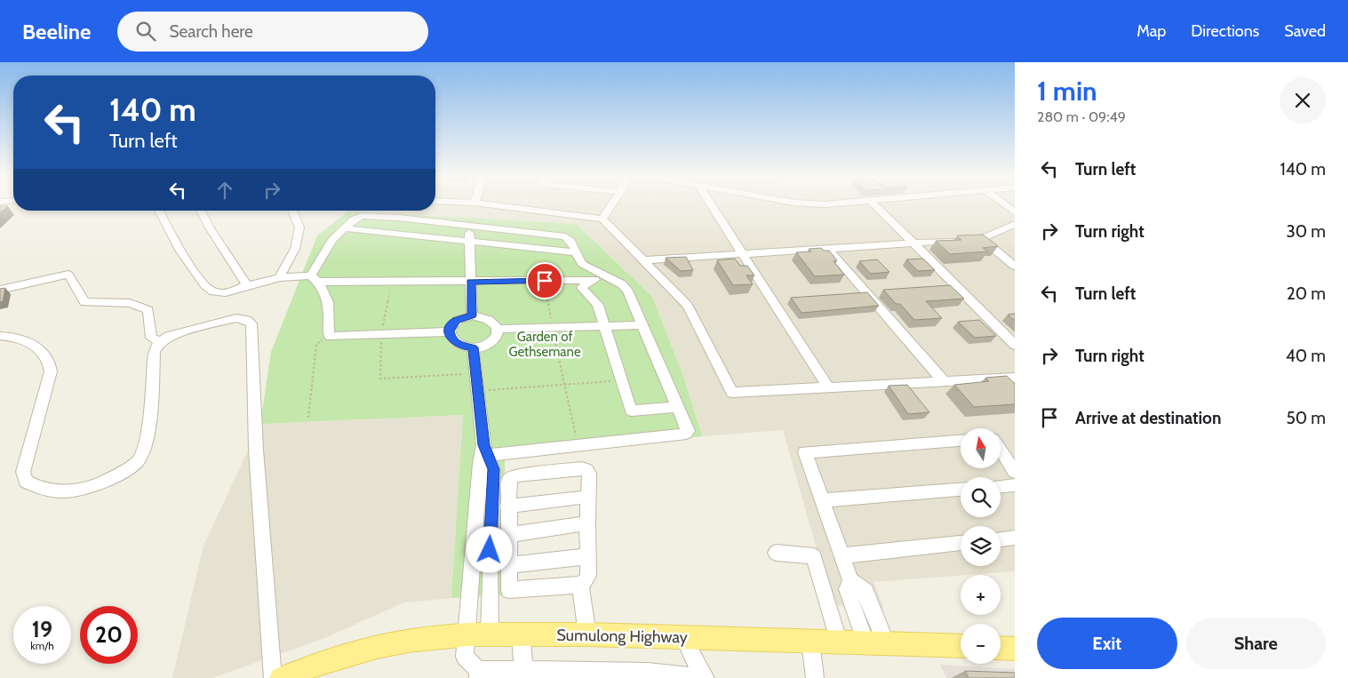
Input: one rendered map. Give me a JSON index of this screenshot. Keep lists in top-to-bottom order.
{
  "streets": {
    "main road": ["Sumulong Highway"]
  },
  "parks": ["Garden of Gethsemane"],
  "north": "top",
  "page": {
    "header": "Beeline",
    "search": "Search here",
    "nav": ["Map", "Directions", "Saved"],
    "heading": ["1 min", "280 m · 09:49"],
    "turn": ["140 m", "Turn left"],
    "list": [
      {
        "name": "Turn left",
        "value": "140 m"
      },
      {
        "name": "Turn right",
        "value": "30 m"
      },
      {
        "name": "Turn left",
        "value": "20 m"
      },
      {
        "name": "Turn right",
        "value": "40 m"
      },
      {
        "name": "Arrive at destination",
        "value": "50 m"
      }
    ],
    "map_buttons": ["+", "−"],
    "speed": "19 km/h",
    "limit": "20",
    "buttons": ["Exit", "Share"]
  }
}
